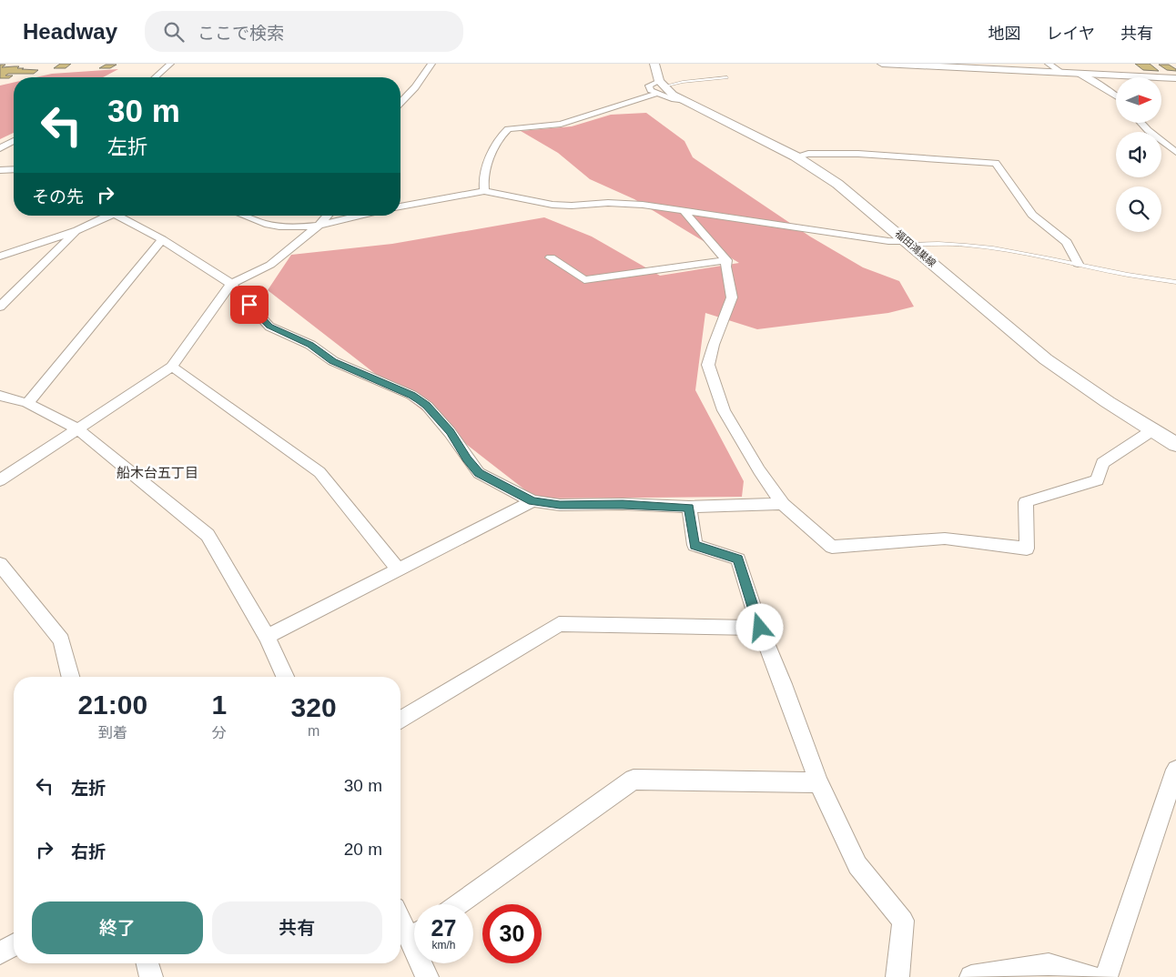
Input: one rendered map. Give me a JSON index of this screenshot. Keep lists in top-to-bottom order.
{
  "streets": {
    "main road": ["福田鴻巣線"]
  },
  "districts": ["船木台五丁目"],
  "north": "right",
  "page": {
    "header": "Headway",
    "search": "ここで検索",
    "nav": ["地図", "レイヤ", "共有"],
    "turn": ["30 m", "左折"],
    "then": "その先",
    "eta": [
      "21:00",
      "到着",
      "1",
      "分",
      "320",
      "m"
    ],
    "list": [
      {
        "name": "左折",
        "value": "30 m"
      },
      {
        "name": "右折",
        "value": "20 m"
      }
    ],
    "buttons": ["終了", "共有"],
    "speed": "27 km/h",
    "limit": "30"
  }
}
